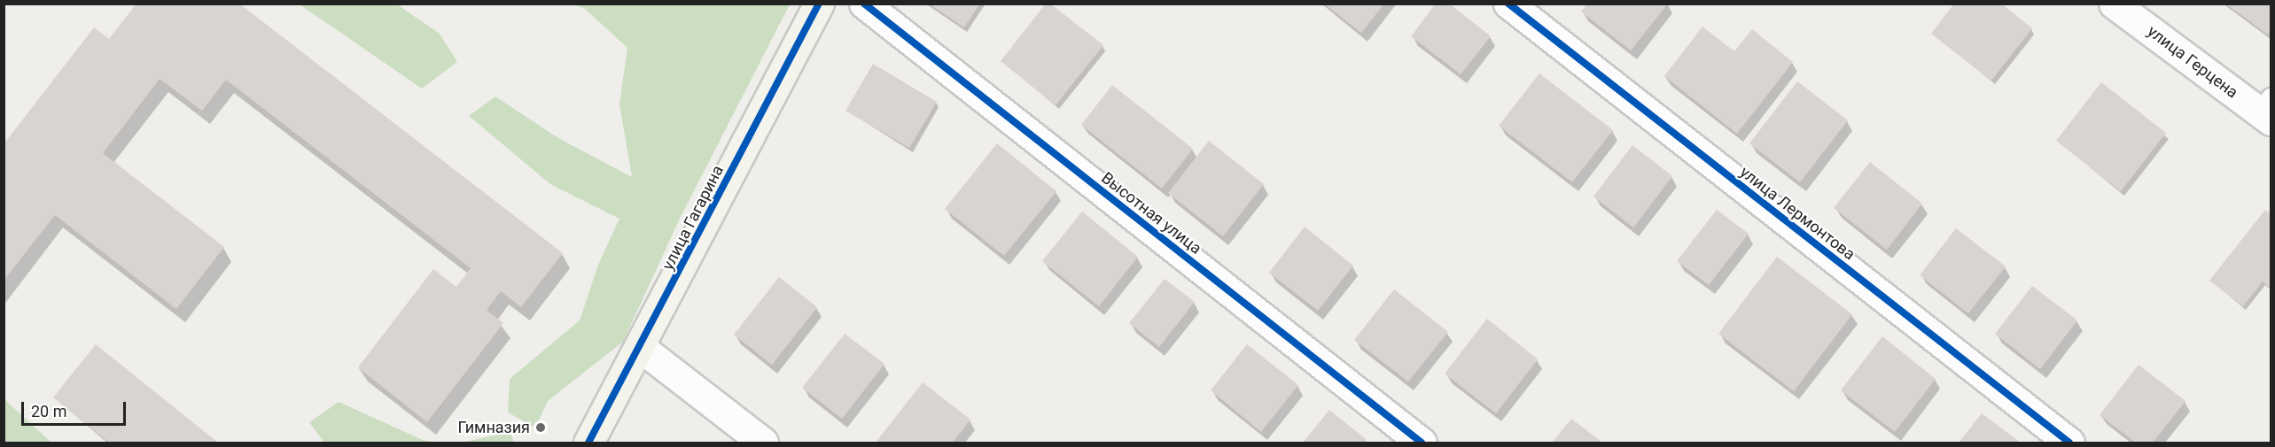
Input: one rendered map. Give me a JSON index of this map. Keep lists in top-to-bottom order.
{
  "streets": {
    "street": [
      "улица Герцена",
      "Высотная улица",
      "улица Лермонтова",
      "улица Гагарина"
    ]
  },
  "places": ["Гимназия"],
  "scale_bar": "20 m"
}
